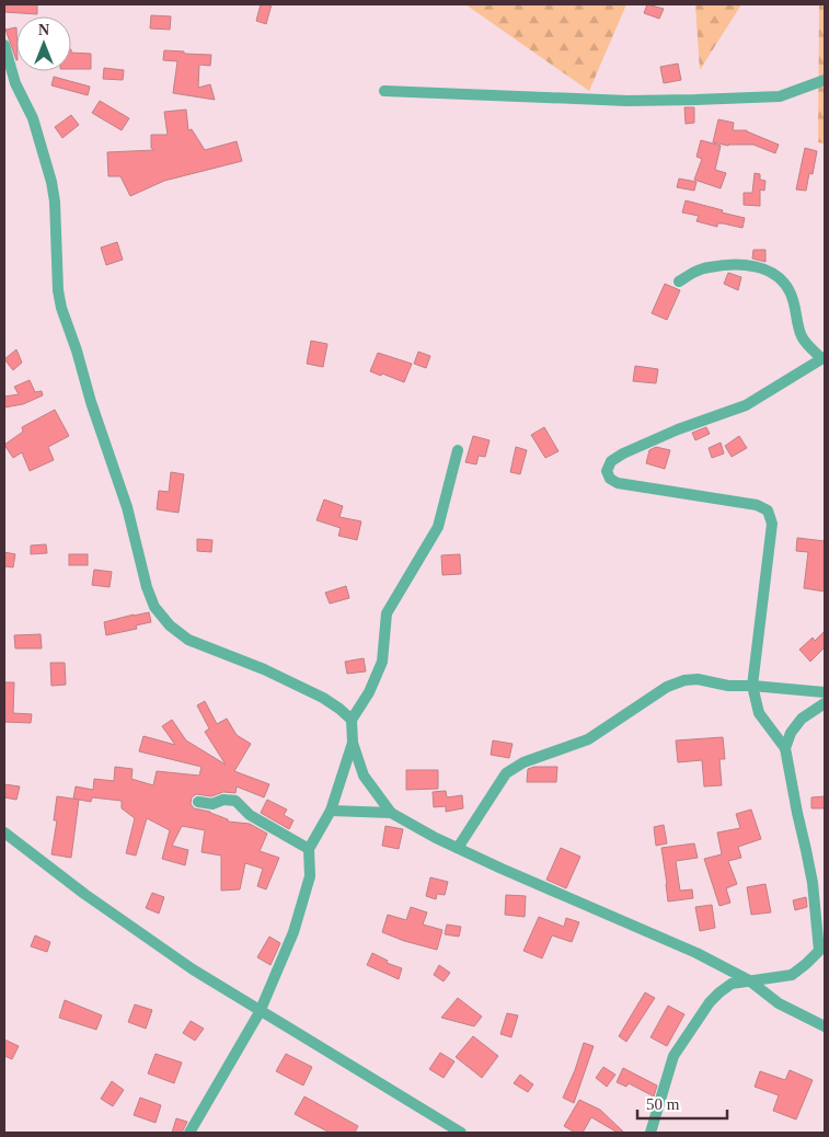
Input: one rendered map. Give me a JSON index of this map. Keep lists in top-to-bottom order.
{
  "scale_bar": "50 m",
  "north": "top"
}
